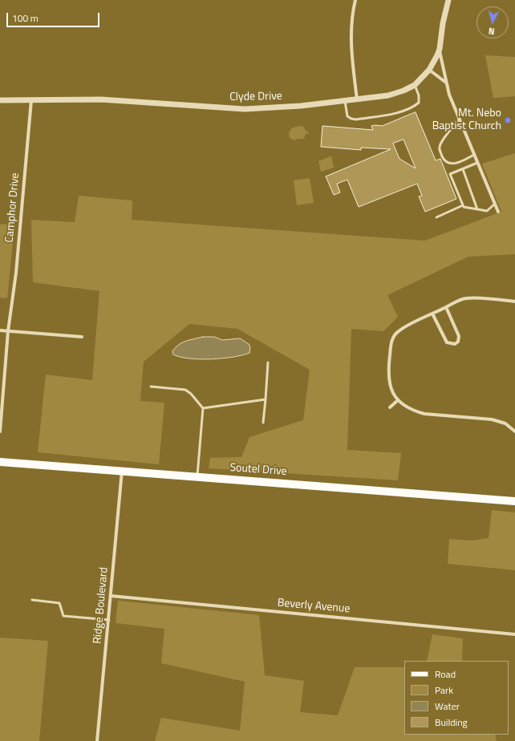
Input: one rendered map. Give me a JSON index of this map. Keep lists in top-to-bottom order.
{
  "streets": {
    "main road": ["Soutel Drive"],
    "street": [
      "Clyde Drive",
      "Camphor Drive",
      "Ridge Boulevard",
      "Beverly Avenue"
    ]
  },
  "crossings": [
    ["Clyde Drive", "Camphor Drive"],
    ["Soutel Drive", "Ridge Boulevard"],
    ["Ridge Boulevard", "Beverly Avenue"]
  ],
  "places": ["Mt. Nebo Baptist Church"],
  "legend": [
    "Road",
    "Park",
    "Water",
    "Building"
  ],
  "scale_bar": "100 m",
  "north": "bottom"
}
